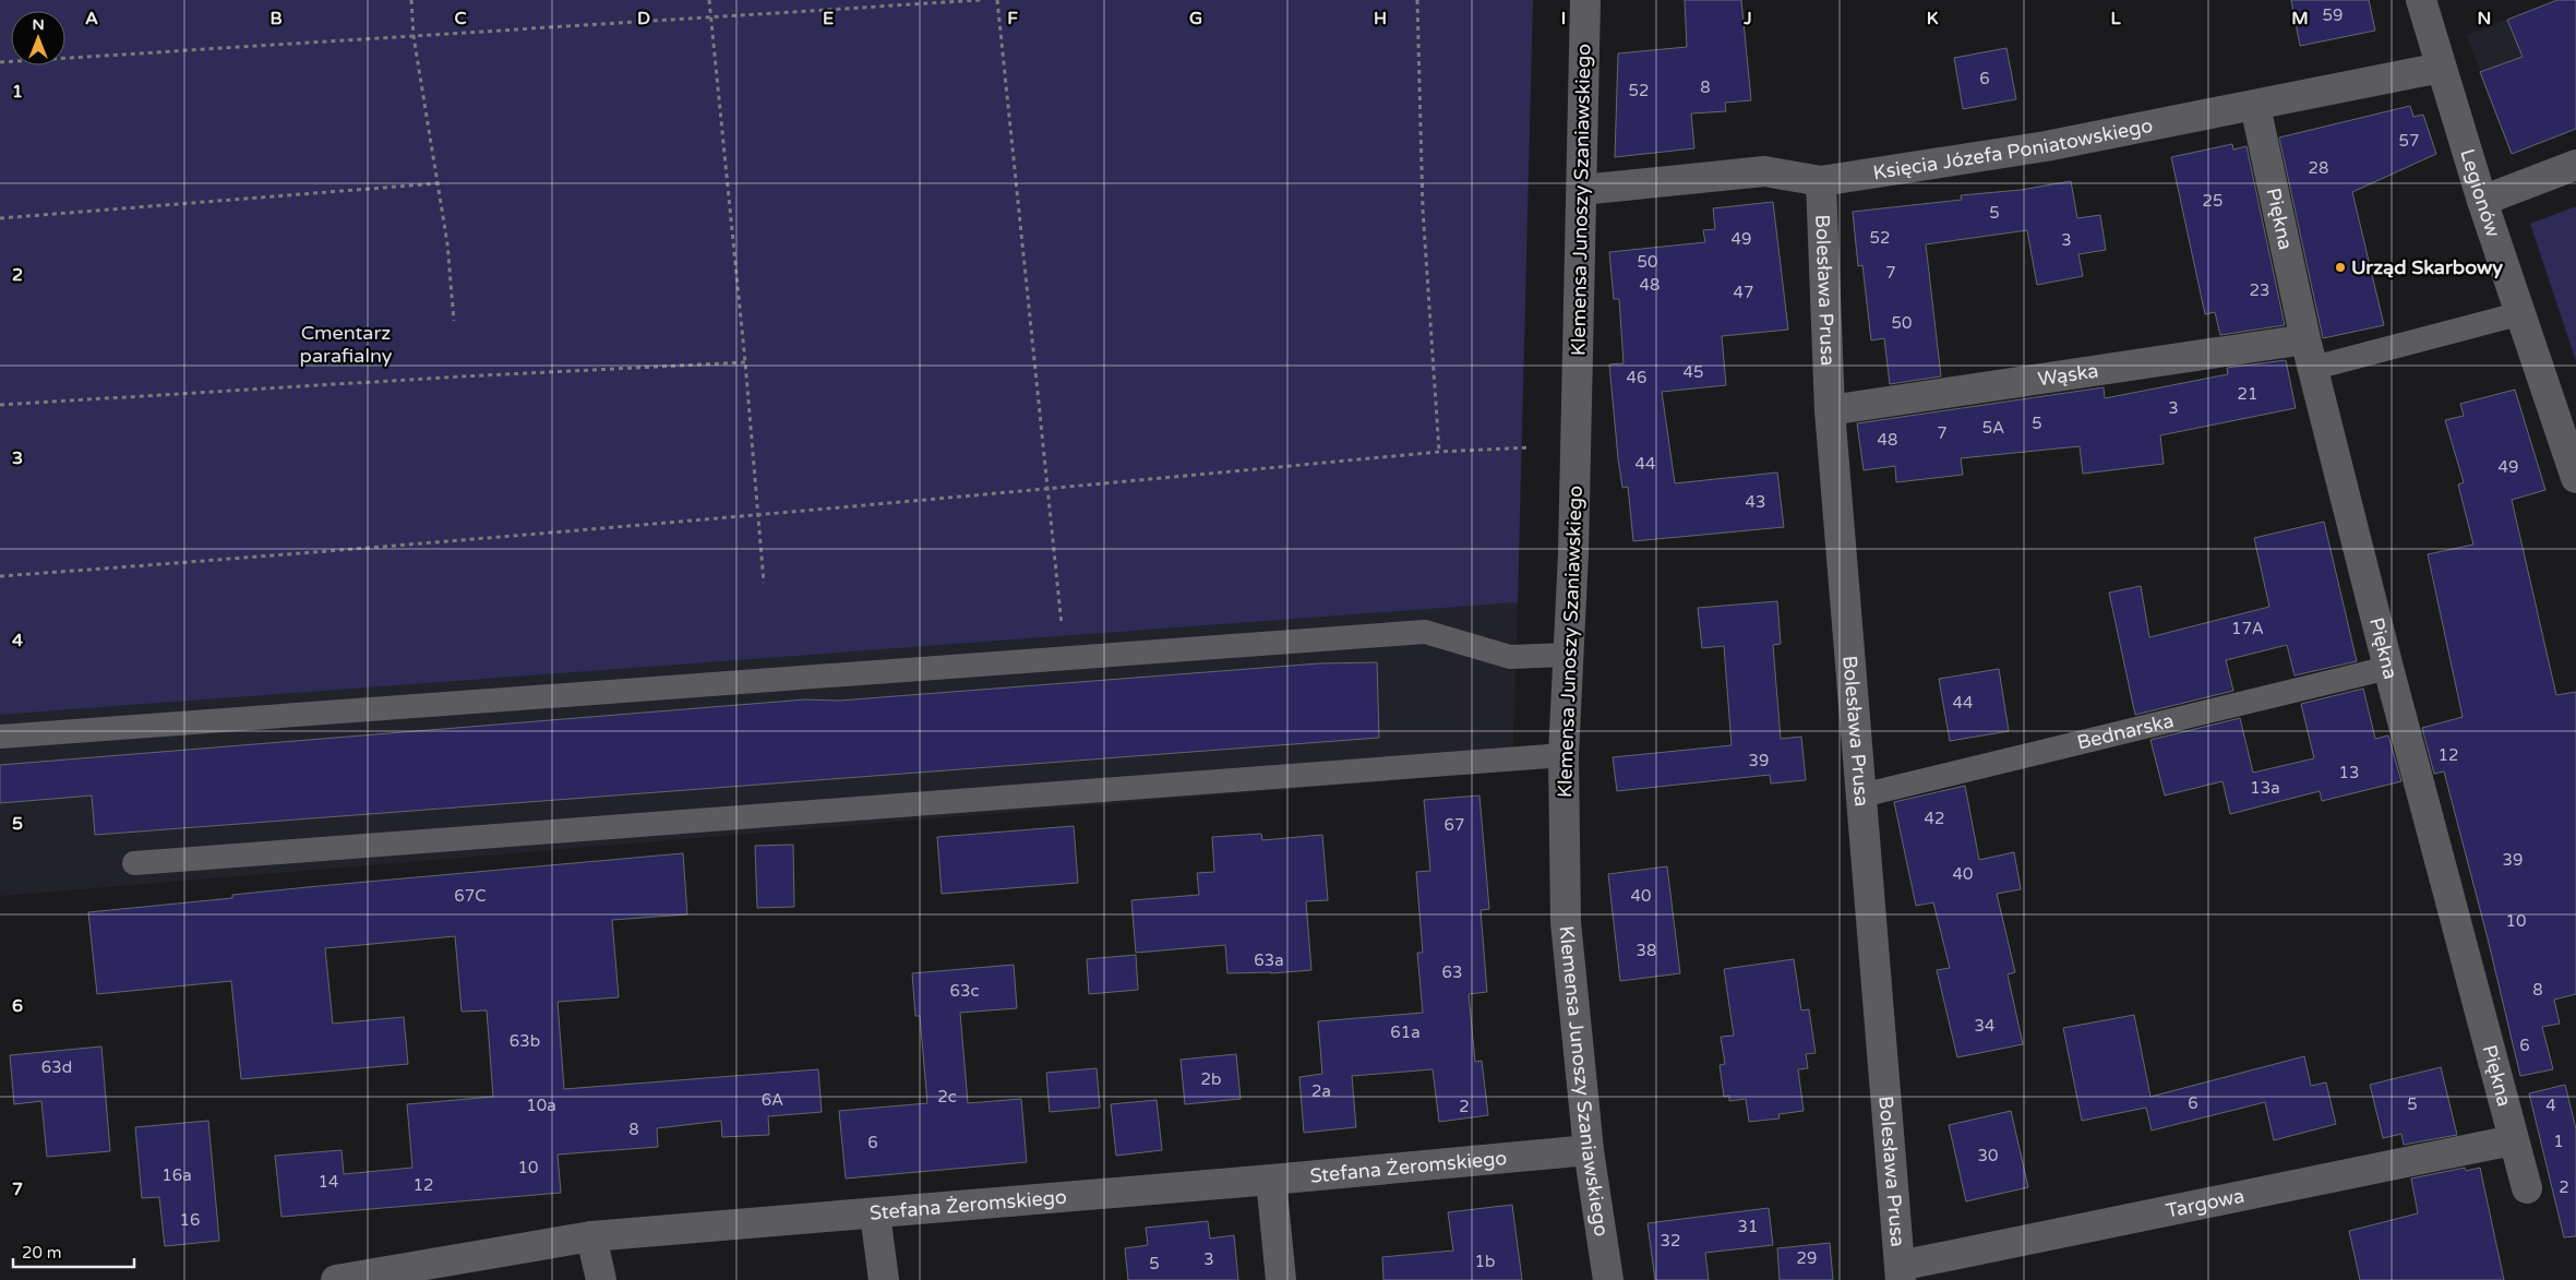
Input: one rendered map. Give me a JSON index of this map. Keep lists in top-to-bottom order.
{
  "streets": {
    "street": [
      "Księcia Józefa Poniatowskiego",
      "Legionów",
      "Klemensa Junoszy Szaniawskiego",
      "Piękna",
      "Bolesława Prusa",
      "Wąska",
      "Stefana Żeromskiego",
      "Targowa"
    ],
    "lane": ["Bednarska"]
  },
  "crossings": [
    ["Księcia Józefa Poniatowskiego", "Legionów"],
    ["Księcia Józefa Poniatowskiego", "Klemensa Junoszy Szaniawskiego"],
    ["Księcia Józefa Poniatowskiego", "Piękna"],
    ["Księcia Józefa Poniatowskiego", "Bolesława Prusa"],
    ["Klemensa Junoszy Szaniawskiego", "Stefana Żeromskiego"],
    ["Piękna", "Wąska"],
    ["Piękna", "Bednarska"],
    ["Piękna", "Targowa"],
    ["Bolesława Prusa", "Wąska"],
    ["Bolesława Prusa", "Bednarska"],
    ["Bolesława Prusa", "Targowa"]
  ],
  "parks": ["Cmentarz parafialny"],
  "places": ["Urząd Skarbowy"],
  "house_numbers": [
    "59",
    "6",
    "8",
    "52",
    "57",
    "28",
    "25",
    "5",
    "52",
    "49",
    "3",
    "50",
    "7",
    "48",
    "23",
    "47",
    "50",
    "45",
    "46",
    "21",
    "3",
    "5",
    "5A",
    "7",
    "48",
    "44",
    "49",
    "43",
    "17A",
    "44",
    "12",
    "39",
    "13",
    "13a",
    "42",
    "67",
    "39",
    "40",
    "67C",
    "40",
    "10",
    "38",
    "63a",
    "63",
    "8",
    "63c",
    "34",
    "61a",
    "63b",
    "6",
    "63d",
    "2b",
    "2a",
    "2c",
    "6A",
    "6",
    "5",
    "10a",
    "4",
    "2",
    "8",
    "1",
    "6",
    "30",
    "10",
    "16a",
    "14",
    "12",
    "2",
    "16",
    "31",
    "32",
    "29",
    "3",
    "1b",
    "5"
  ],
  "scale_bar": "20 m",
  "north": "top",
  "grid": {
    "columns": [
      "A",
      "B",
      "C",
      "D",
      "E",
      "F",
      "G",
      "H",
      "I",
      "J",
      "K",
      "L",
      "M",
      "N"
    ],
    "rows": [
      "1",
      "2",
      "3",
      "4",
      "5",
      "6",
      "7"
    ]
  }
}
